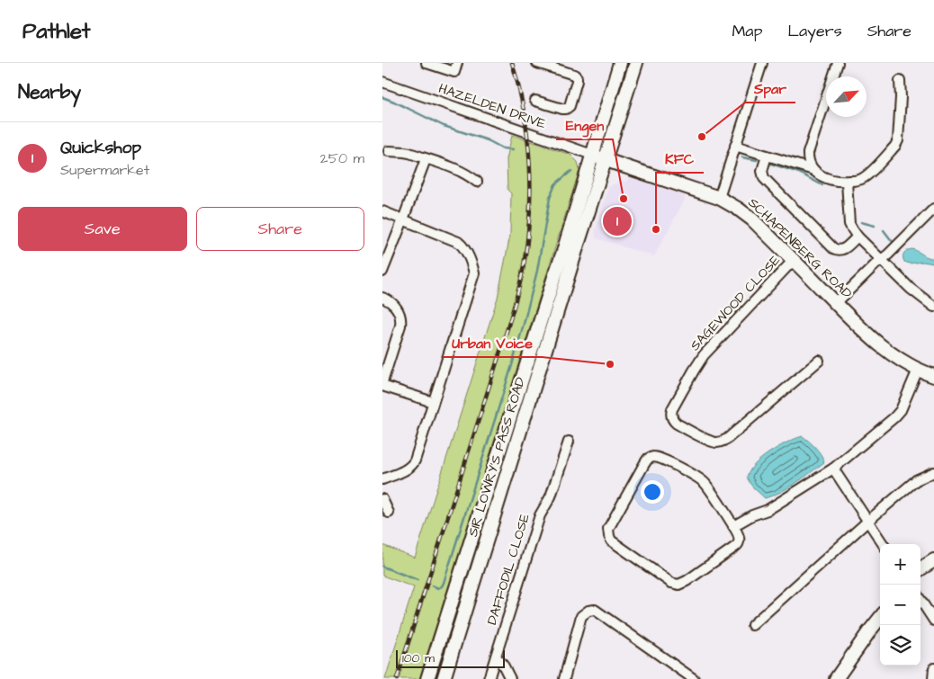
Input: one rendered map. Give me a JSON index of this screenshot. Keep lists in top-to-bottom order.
{
  "streets": {
    "main road": ["SCHAPENBERG ROAD", "SIR LOWRY'S PASS ROAD"],
    "street": ["HAZELDEN DRIVE", "SAGEWOOD CLOSE", "DAFFODIL CLOSE"]
  },
  "crossings": [
    ["HAZELDEN DRIVE", "SCHAPENBERG ROAD"],
    ["HAZELDEN DRIVE", "SIR LOWRY'S PASS ROAD"],
    ["SCHAPENBERG ROAD", "SAGEWOOD CLOSE"],
    ["SCHAPENBERG ROAD", "SIR LOWRY'S PASS ROAD"]
  ],
  "places": [
    "Spar",
    "Engen",
    "KFC",
    "Urban Voice"
  ],
  "scale_bar": "100 m",
  "north": "top right",
  "page": {
    "header": "Pathlet",
    "nav": ["Map", "Layers", "Share"],
    "heading": "Nearby",
    "list": [
      {
        "mark": "1",
        "name": "Quickshop",
        "note": "Supermarket",
        "value": "250 m"
      }
    ],
    "buttons": ["Save", "Share"],
    "pins": "1",
    "map_buttons": ["+", "−"],
    "scale": "100 m"
  }
}
